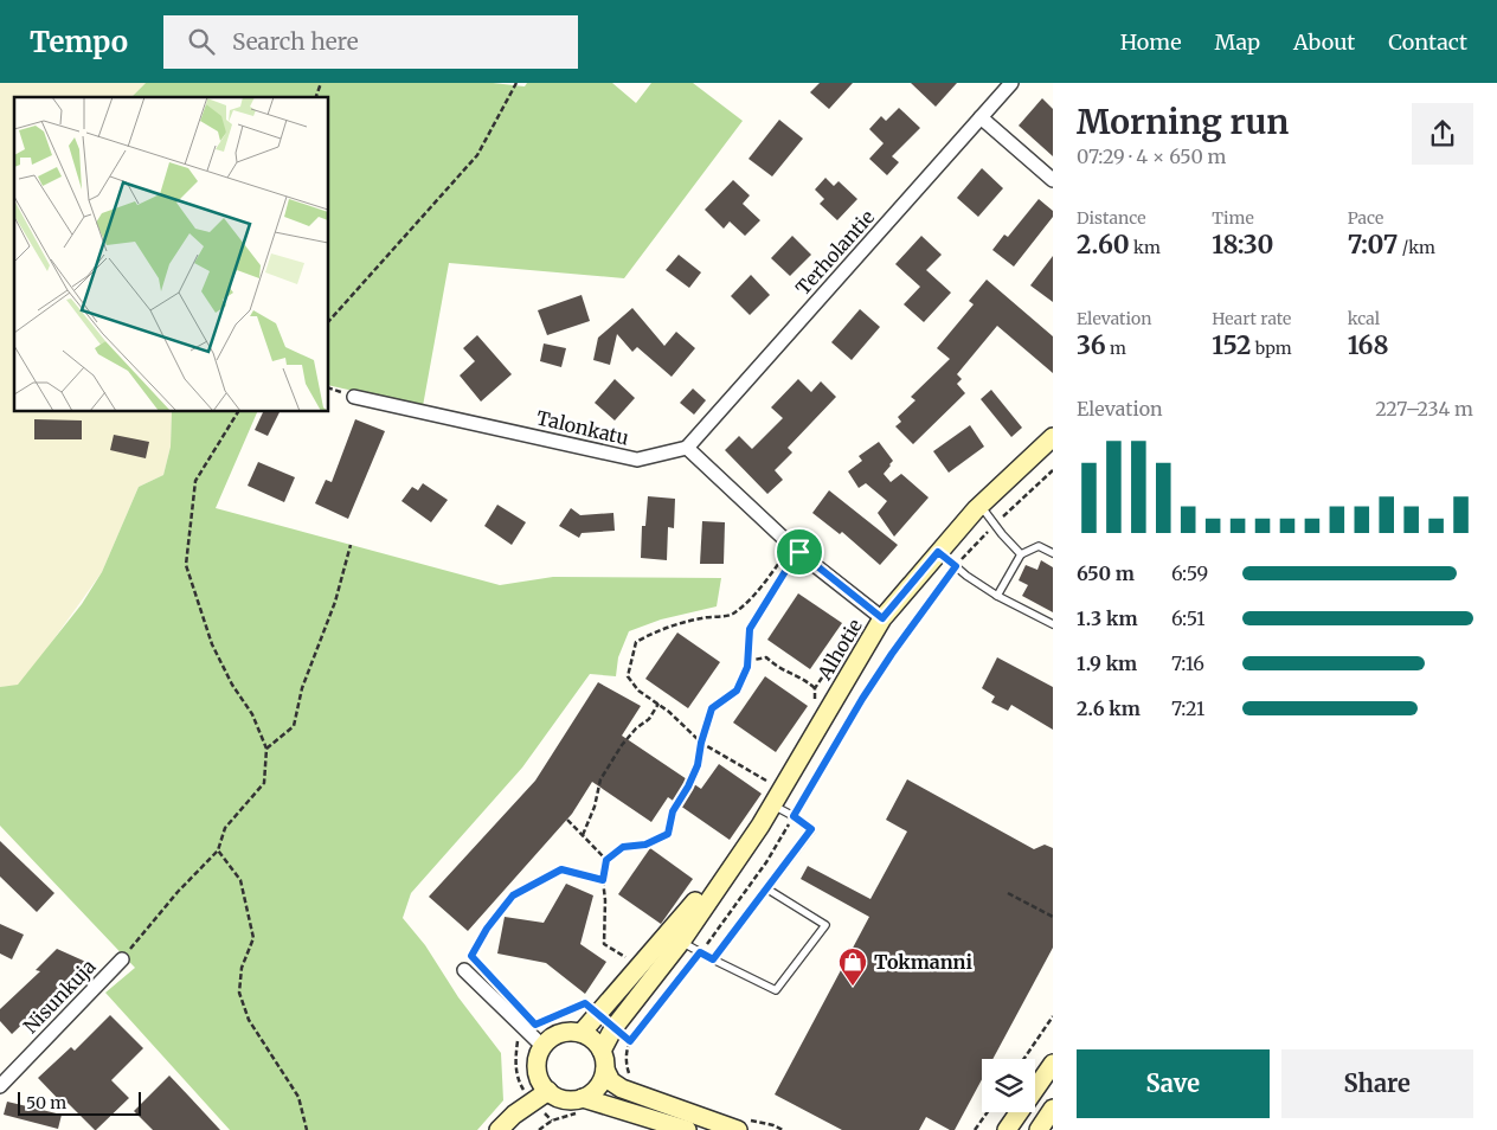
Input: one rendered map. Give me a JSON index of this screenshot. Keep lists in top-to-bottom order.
{
  "streets": {
    "street": [
      "Terholantie",
      "Talonkatu",
      "Alhotie",
      "Nisunkuja"
    ]
  },
  "crossings": [
    ["Terholantie", "Talonkatu"]
  ],
  "places": {
    "shop": ["Tokmanni"]
  },
  "scale_bar": "50 m",
  "page": {
    "header": "Tempo",
    "search": "Search here",
    "nav": [
      "Home",
      "Map",
      "About",
      "Contact"
    ],
    "heading": ["Morning run", "07:29 · 4 × 650 m"],
    "stats": [
      ["Distance", "2.60 km"],
      ["Time", "18:30"],
      ["Pace", "7:07 /km"],
      ["Elevation", "36 m"],
      ["Heart rate", "152 bpm"],
      ["kcal", "168"]
    ],
    "chart": ["Elevation", "227–234 m"],
    "list": [
      {
        "name": "650 m",
        "note": "6:59"
      },
      {
        "name": "1.3 km",
        "note": "6:51"
      },
      {
        "name": "1.9 km",
        "note": "7:16"
      },
      {
        "name": "2.6 km",
        "note": "7:21"
      }
    ],
    "buttons": ["Save", "Share"],
    "scale": "50 m"
  }
}
